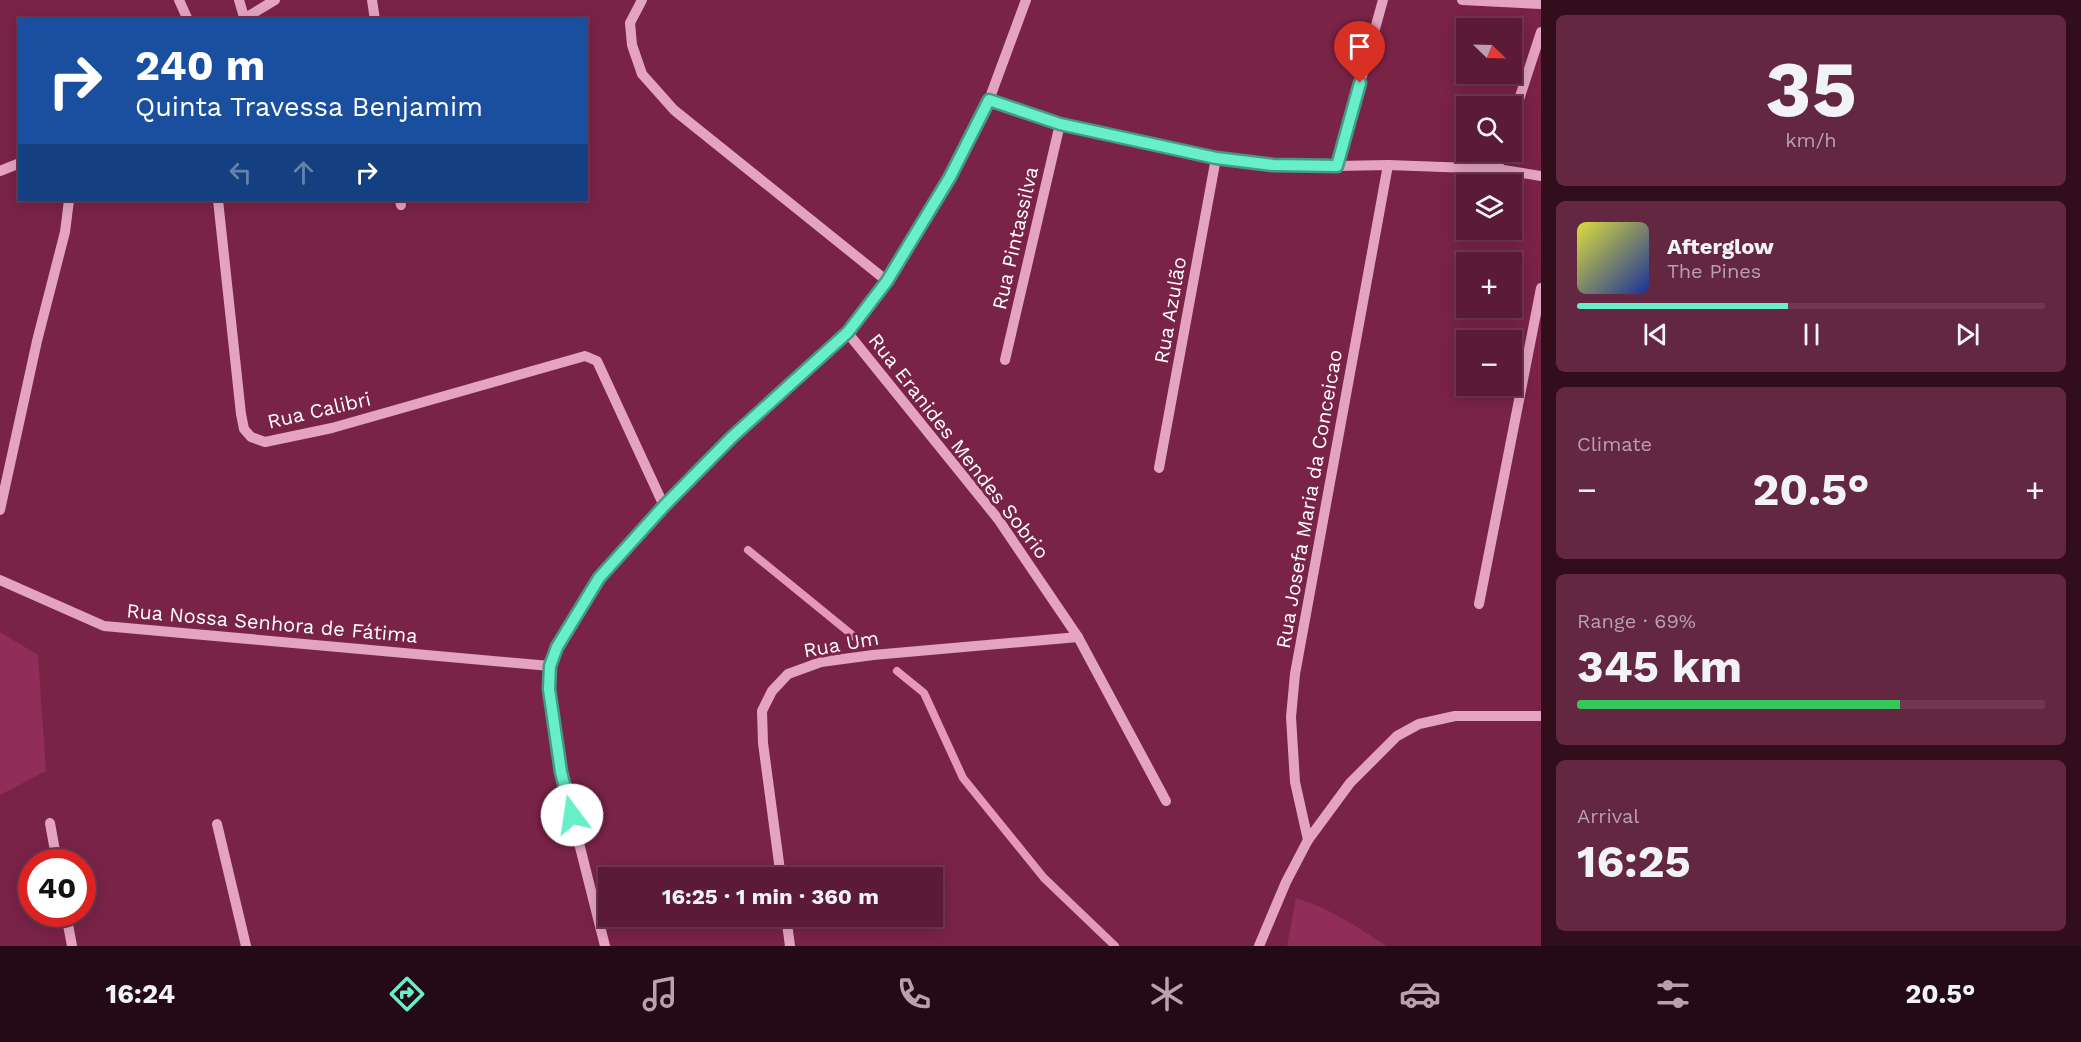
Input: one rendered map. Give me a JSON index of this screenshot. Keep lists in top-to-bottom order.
{
  "streets": {
    "street": [
      "Rua Pintassilva",
      "Rua Azulão",
      "Rua Calibri",
      "Rua Eranides Mendes Sobrio",
      "Rua Josefa Maria da Conceicao",
      "Rua Nossa Senhora de Fátima",
      "Rua Um"
    ]
  },
  "crossings": [
    ["Rua Eranides Mendes Sobrio", "Rua Um"]
  ],
  "north": "bottom right",
  "page": {
    "tile": [
      ["35", "km/h"],
      "Climate",
      ["Range · 69%", "345 km"],
      ["Arrival", "16:25"]
    ],
    "map_buttons": ["+", "−"],
    "turn": ["240 m", "Quinta Travessa Benjamim"],
    "song": ["Afterglow", "The Pines"],
    "heat": ["−", "20.5°", "+"],
    "limit": "40",
    "trip": "16:25 · 1 min · 360 m",
    "tabs": ["16:24", "20.5°"]
  }
}
